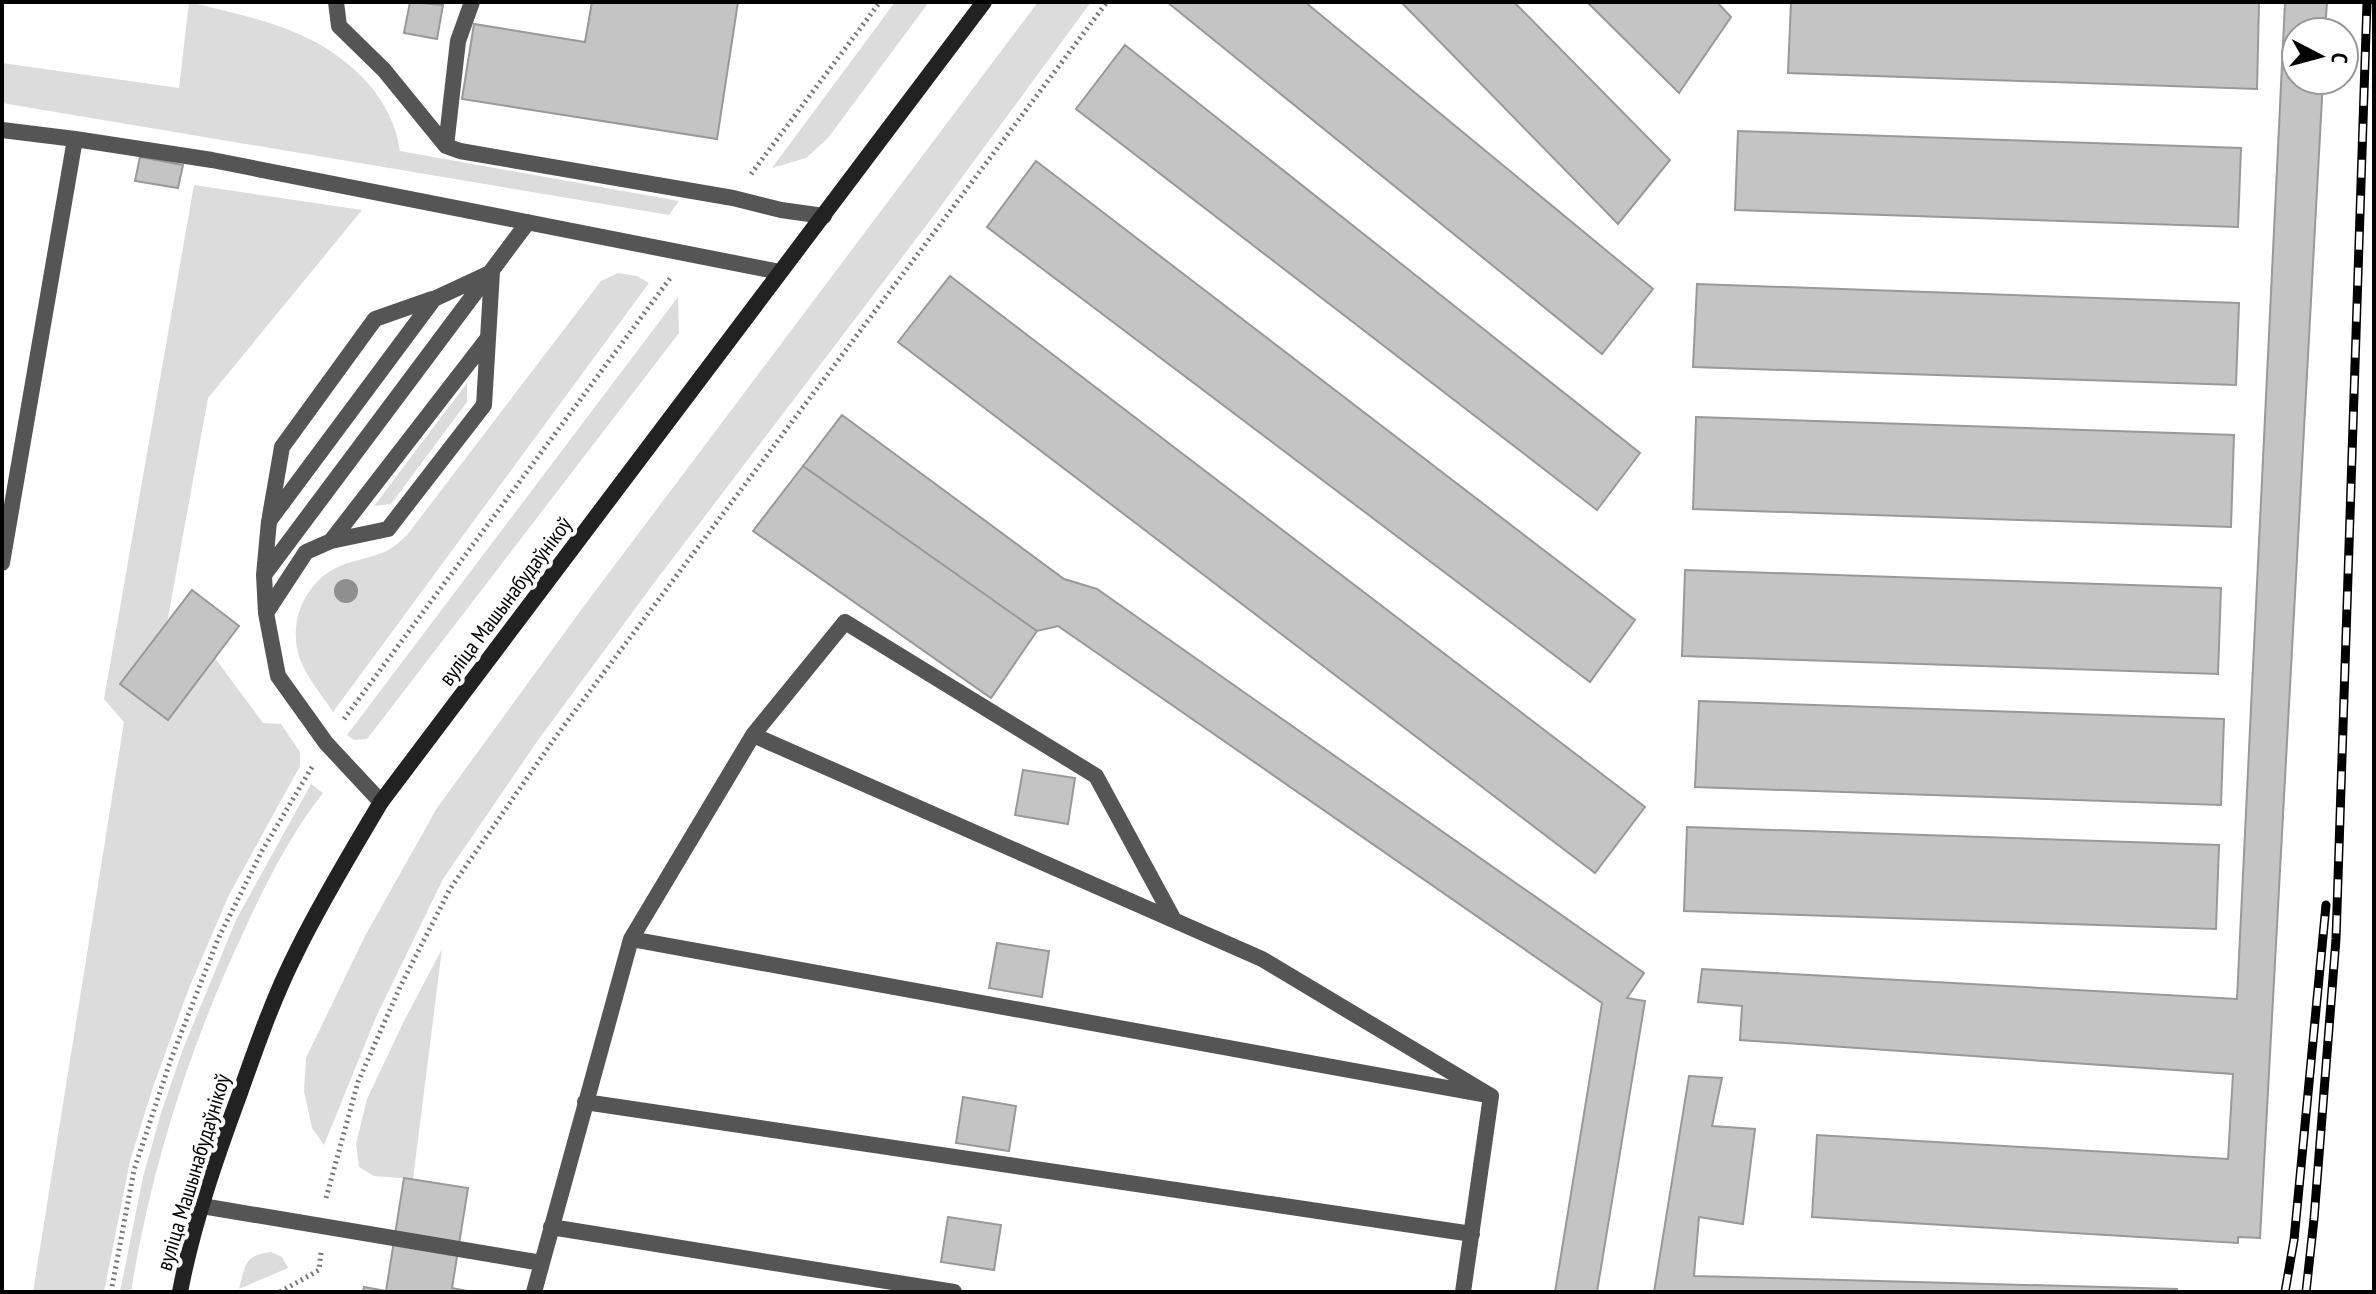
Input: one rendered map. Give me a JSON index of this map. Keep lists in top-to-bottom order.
{
  "streets": {
    "main road": ["вуліца Машынабудаўнікоў"]
  },
  "north": "right"
}
